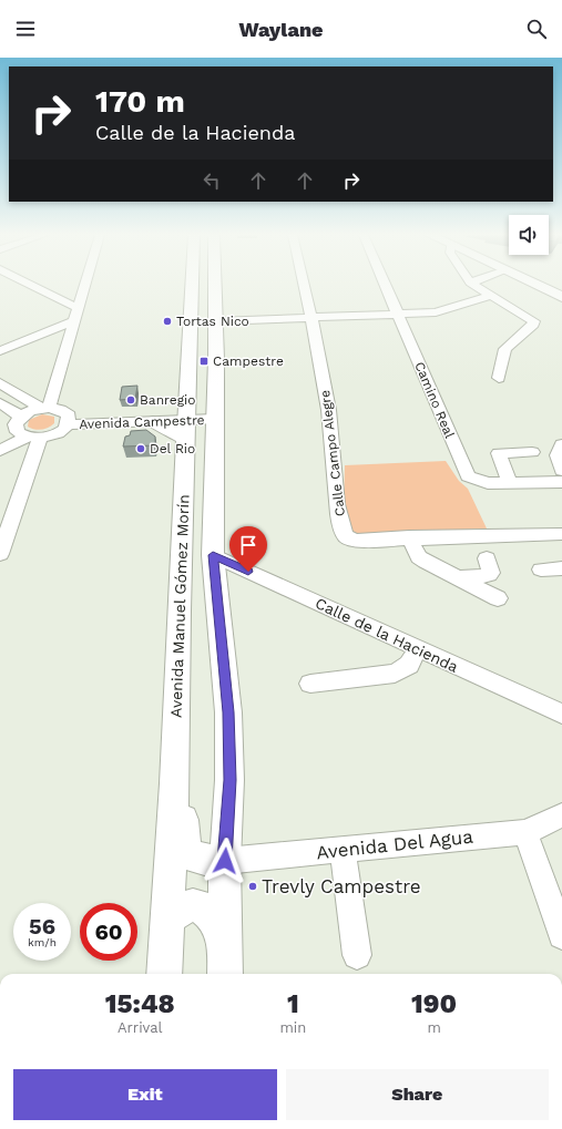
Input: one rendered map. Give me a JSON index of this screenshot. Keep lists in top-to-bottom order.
{
  "streets": {
    "main road": ["Avenida Manuel Gómez Morín"],
    "street": [
      "Camino Real",
      "Avenida Campestre",
      "Calle Campo Alegre",
      "Calle de la Hacienda",
      "Avenida Del Agua"
    ]
  },
  "crossings": [
    ["Avenida Campestre", "Avenida Manuel Gómez Morín"],
    ["Avenida Manuel Gómez Morín", "Calle de la Hacienda"],
    ["Avenida Manuel Gómez Morín", "Avenida Del Agua"]
  ],
  "places": {
    "other": [
      "Tortas Nico",
      "Banregio",
      "Del Rio",
      "Trevly Campestre"
    ],
    "transit": ["Campestre"]
  },
  "page": {
    "header": "Waylane",
    "turn": ["170 m", "Calle de la Hacienda"],
    "speed": "56 km/h",
    "limit": "60",
    "eta": [
      "15:48",
      "Arrival",
      "1",
      "min",
      "190",
      "m"
    ],
    "buttons": ["Exit", "Share"]
  }
}
